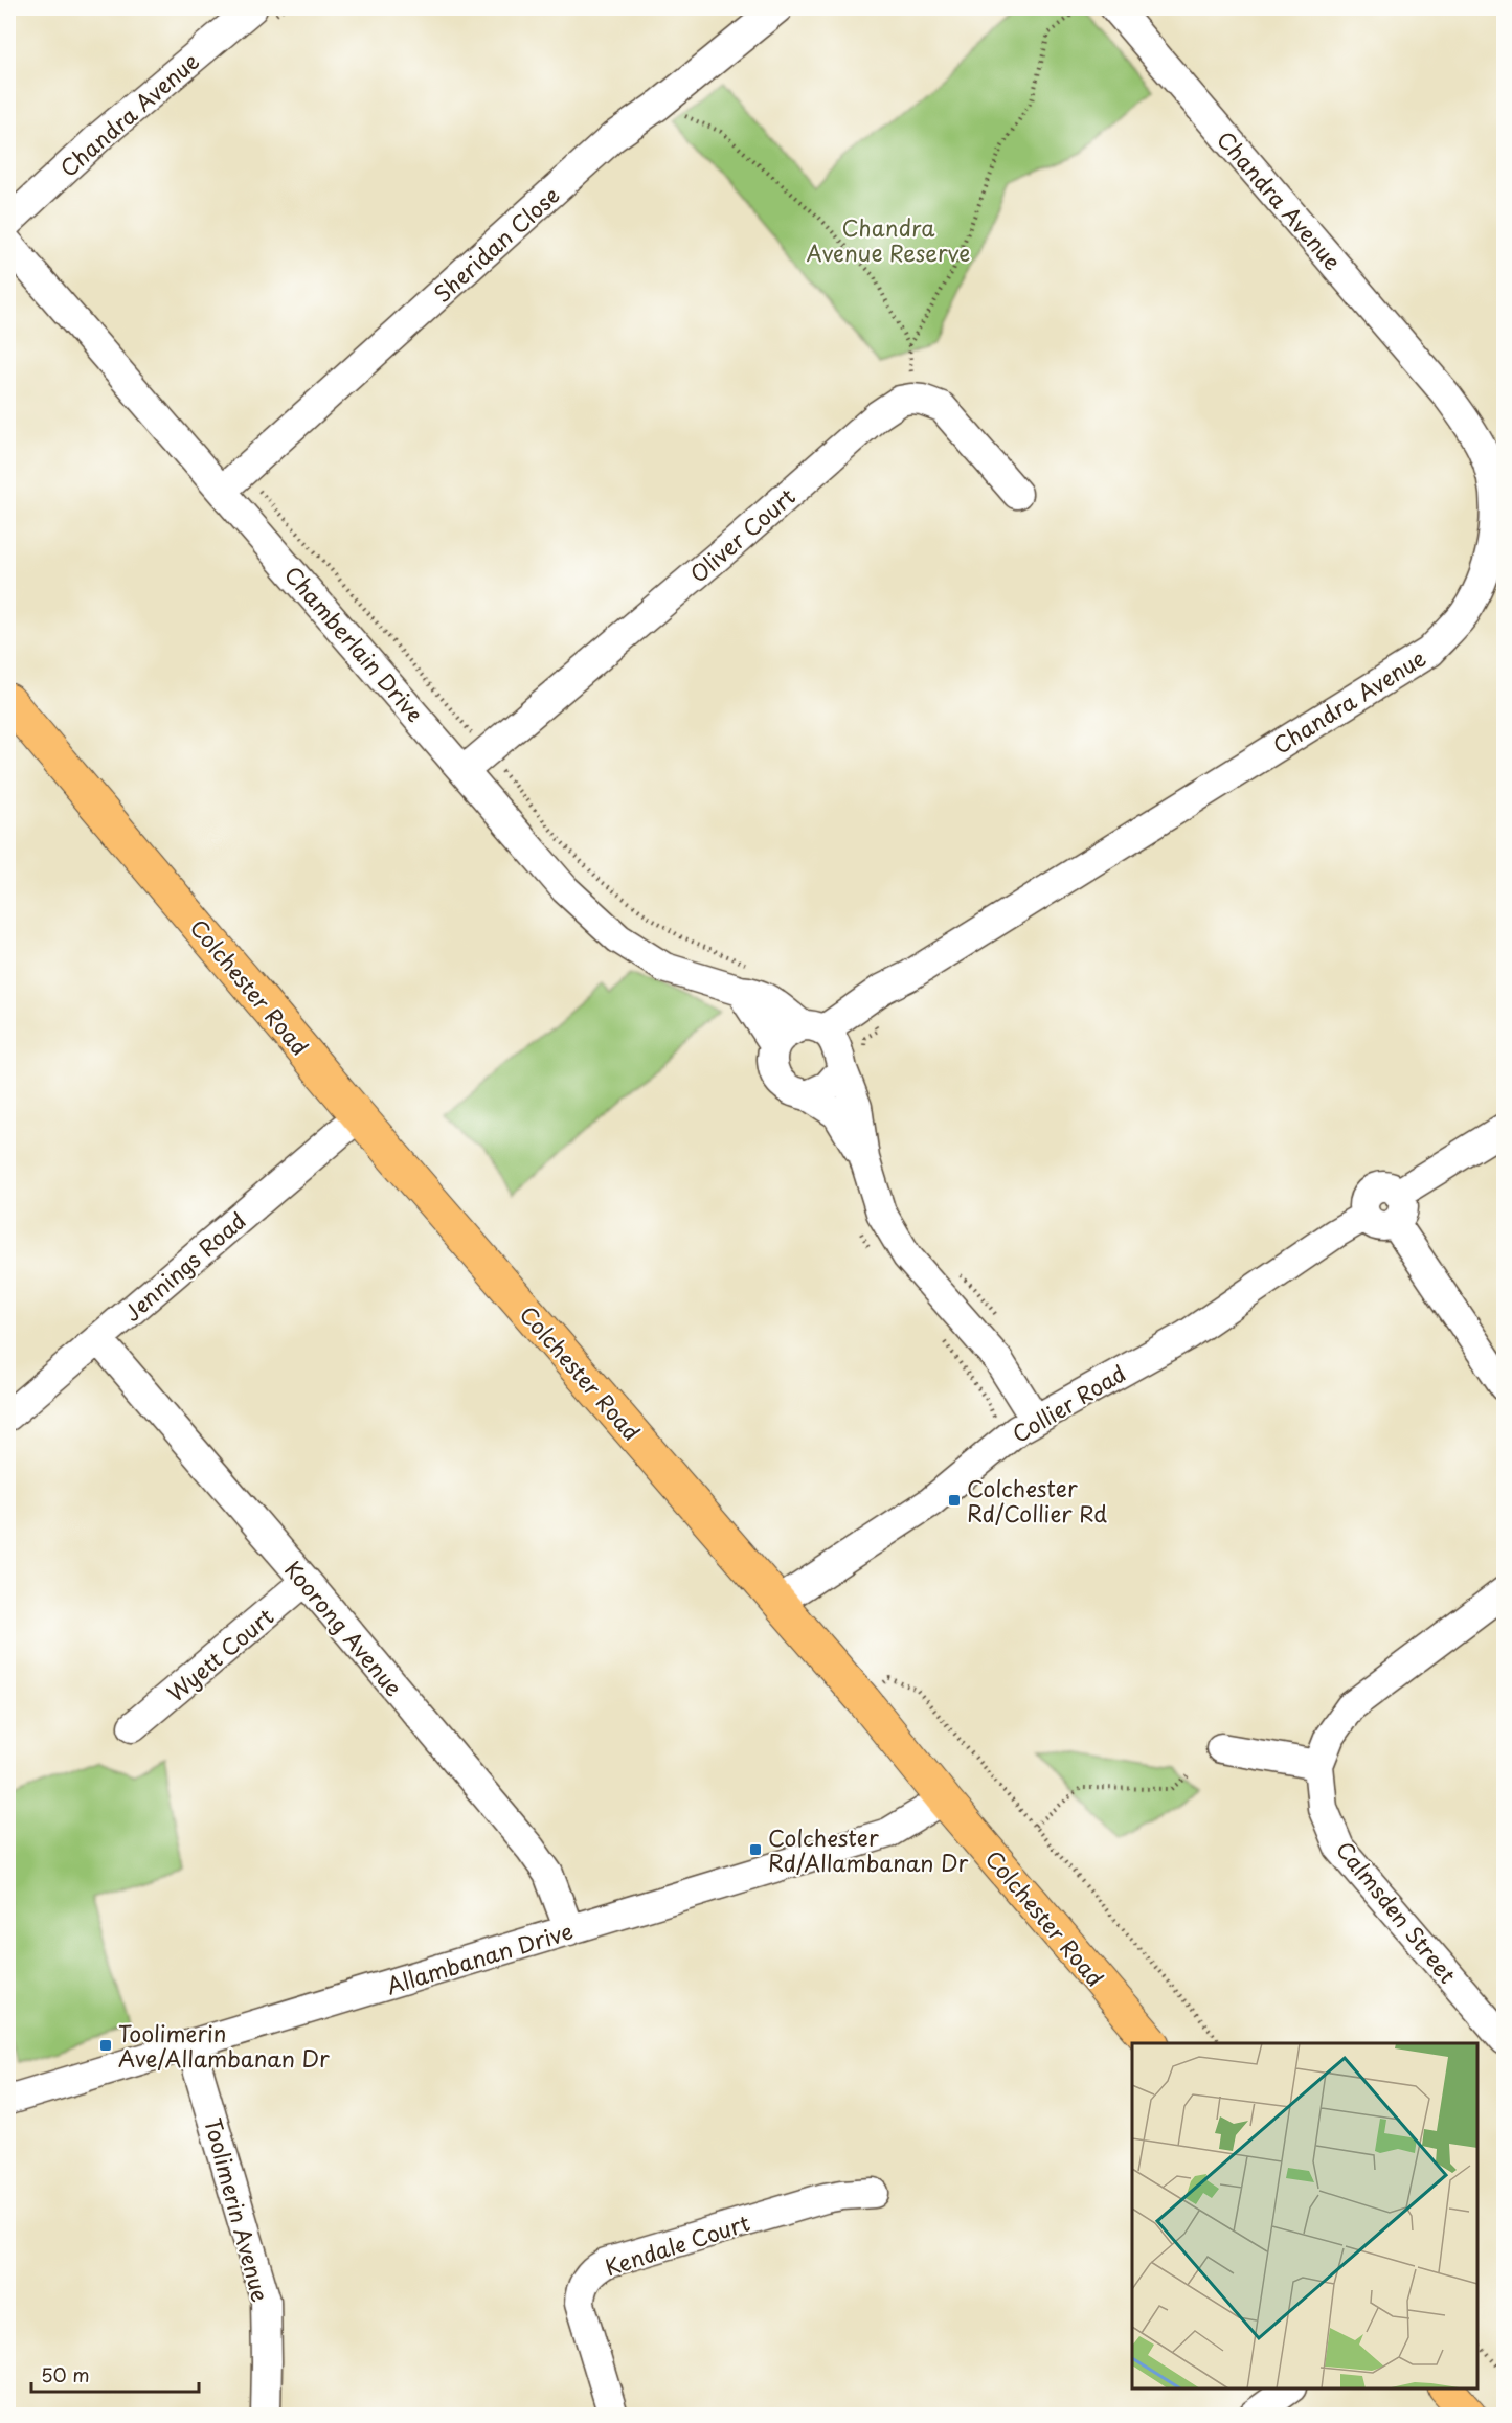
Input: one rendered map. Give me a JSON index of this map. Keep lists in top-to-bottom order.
{
  "streets": {
    "main road": ["Colchester Road"],
    "street": [
      "Chandra Avenue",
      "Sheridan Close",
      "Oliver Court",
      "Chamberlain Drive",
      "Jennings Road",
      "Collier Road",
      "Koorong Avenue",
      "Wyett Court",
      "Calmsden Street",
      "Allambanan Drive",
      "Toolimerin Avenue",
      "Kendale Court"
    ]
  },
  "crossings": [
    ["Chandra Avenue", "Chamberlain Drive"],
    ["Sheridan Close", "Chamberlain Drive"],
    ["Oliver Court", "Chamberlain Drive"],
    ["Colchester Road", "Jennings Road"],
    ["Colchester Road", "Collier Road"],
    ["Colchester Road", "Allambanan Drive"],
    ["Jennings Road", "Koorong Avenue"],
    ["Koorong Avenue", "Wyett Court"],
    ["Koorong Avenue", "Allambanan Drive"],
    ["Allambanan Drive", "Toolimerin Avenue"]
  ],
  "parks": ["Chandra Avenue Reserve"],
  "places": {
    "transit": ["Colchester Rd/Collier Rd", "Colchester Rd/Allambanan Dr", "Toolimerin Ave/Allambanan Dr"]
  },
  "scale_bar": "50 m"
}
